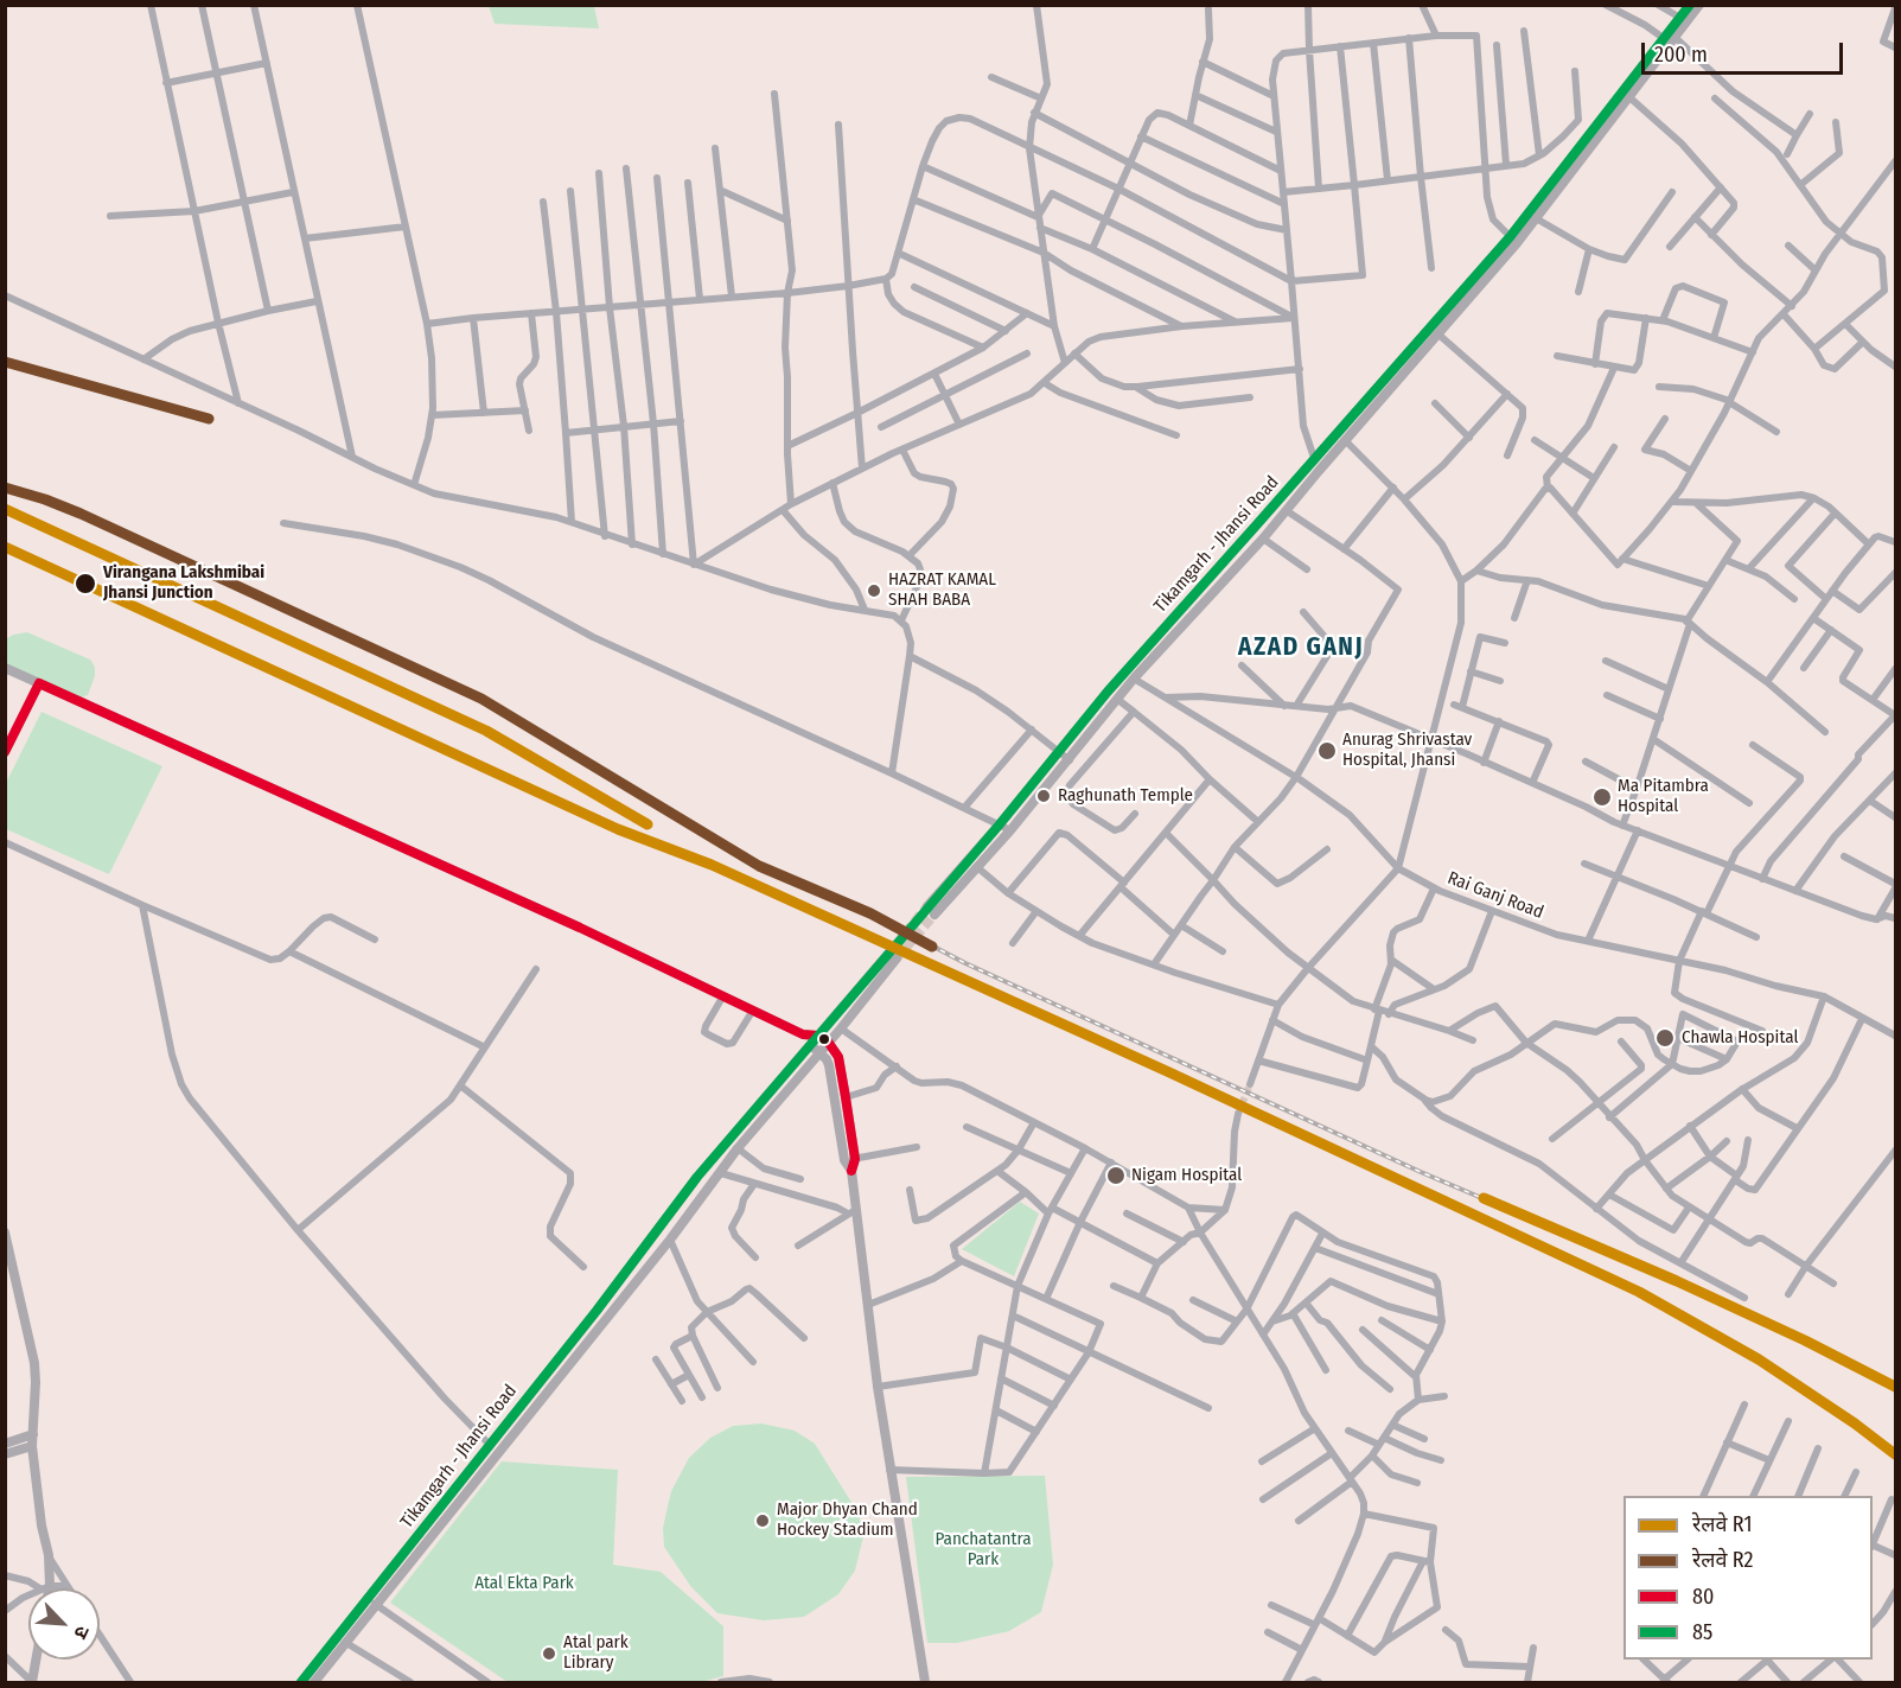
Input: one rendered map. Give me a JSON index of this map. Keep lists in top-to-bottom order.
{
  "streets": {
    "street": ["Tikamgarh - Jhansi Road", "Rai Ganj Road"]
  },
  "districts": ["AZAD GANJ"],
  "parks": ["Panchatantra Park", "Atal Ekta Park"],
  "places": [
    "Virangana Lakshmibai Jhansi Junction",
    "HAZRAT KAMAL SHAH BABA",
    "Anurag Shrivastav Hospital, Jhansi",
    "Raghunath Temple",
    "Ma Pitambra Hospital",
    "Chawla Hospital",
    "Nigam Hospital",
    "Major Dhyan Chand Hockey Stadium",
    "Atal park Library"
  ],
  "lines": [
    "transit line 85",
    "rail line R2",
    "rail line R1",
    "transit line 80"
  ],
  "legend": [
    "रेलवे R1",
    "रेलवे R2",
    "80",
    "85"
  ],
  "scale_bar": "200 m",
  "north": "bottom right"
}
